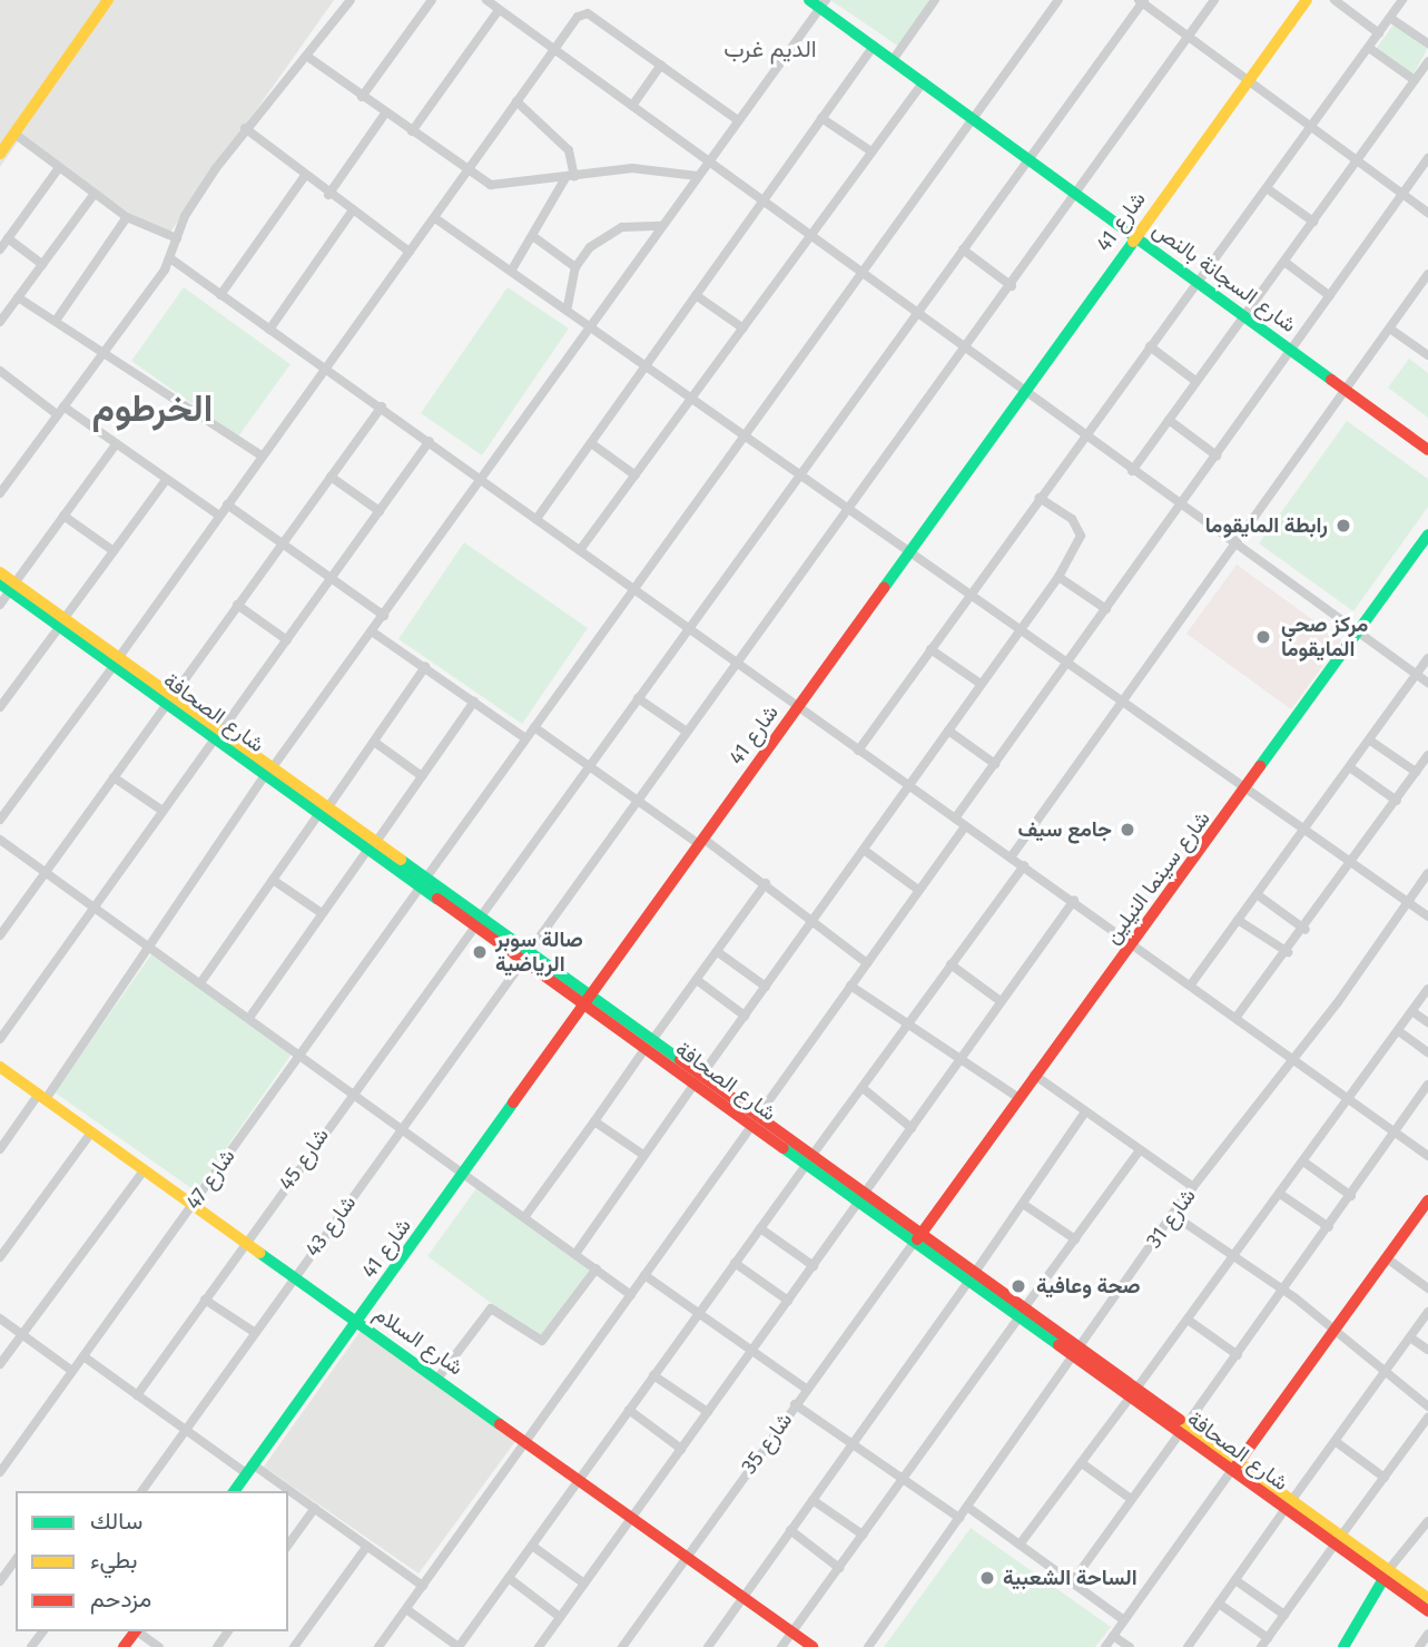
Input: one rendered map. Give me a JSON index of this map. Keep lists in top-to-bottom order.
{
  "streets": {
    "main road": [
      "شارع 41",
      "شارع السجانة بالنص",
      "شارع الصحافة",
      "شارع سينما النيلين",
      "شارع السلام"
    ],
    "street": [
      "شارع 45",
      "شارع 47",
      "شارع 31",
      "شارع 43",
      "شارع 35"
    ]
  },
  "crossings": [
    ["شارع 41", "شارع السجانة بالنص"],
    ["شارع 41", "شارع الصحافة"],
    ["شارع 41", "شارع السلام"],
    ["شارع السجانة بالنص", "شارع 45"],
    ["شارع السجانة بالنص", "شارع 47"],
    ["شارع السجانة بالنص", "شارع 43"],
    ["شارع الصحافة", "شارع سينما النيلين"],
    ["شارع الصحافة", "شارع 45"],
    ["شارع الصحافة", "شارع 47"],
    ["شارع الصحافة", "شارع 31"],
    ["شارع الصحافة", "شارع 43"],
    ["شارع الصحافة", "شارع 35"],
    ["شارع سينما النيلين", "شارع 35"],
    ["شارع 45", "شارع السلام"],
    ["شارع 47", "شارع السلام"],
    ["شارع 43", "شارع السلام"],
    ["شارع السلام", "شارع 35"]
  ],
  "districts": ["الديم غرب", "الخرطوم"],
  "places": [
    "رابطة المايقوما",
    "مركز صحي المايقوما",
    "جامع سيف",
    "صالة سوبر الرياضية",
    "صحة وعافية",
    "الساحة الشعبية"
  ],
  "legend": ["سالك", "بطيء", "مزدحم"]
}
